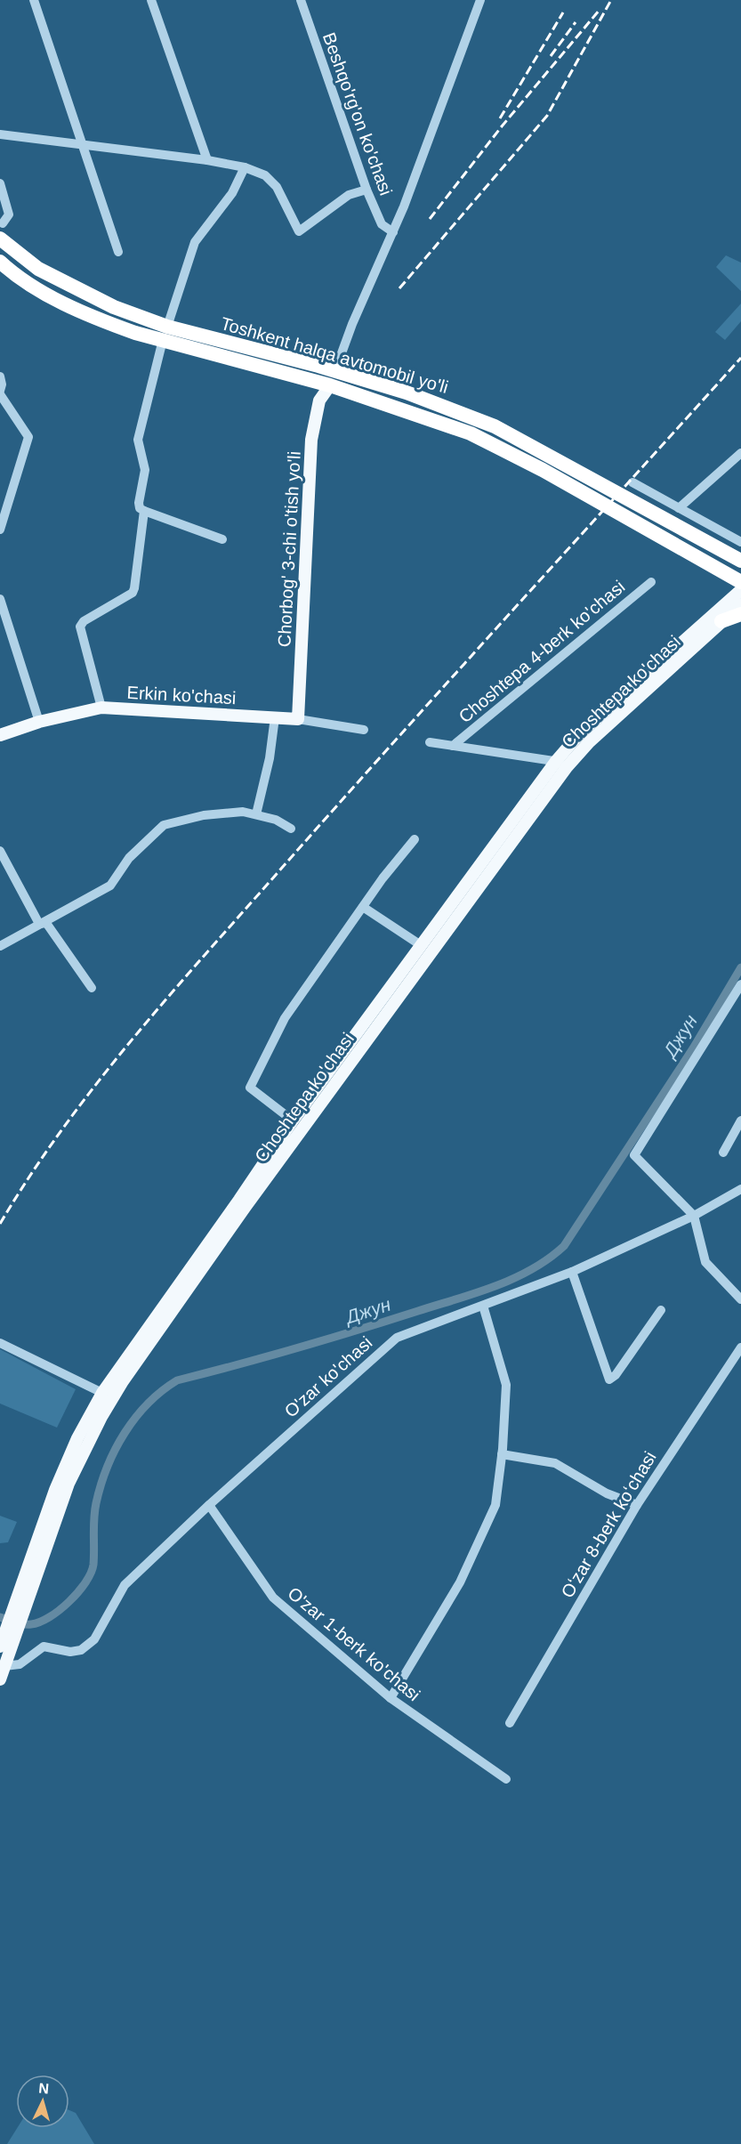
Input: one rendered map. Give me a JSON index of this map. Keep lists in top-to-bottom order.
{
  "streets": {
    "highway": ["Toshkent halqa avtomobil yo'li"],
    "main road": ["Chorbog' 3-chi o'tish yo'li", "Choshtepa ko'chasi", "Erkin ko'chasi"],
    "street": [
      "Beshqo'rg'on ko'chasi",
      "Choshtepa 4-berk ko'chasi",
      "O'zar ko'chasi",
      "Oʻzar 8-berk koʻchasi",
      "O'zar 1-berk ko'chasi"
    ]
  },
  "crossings": [
    ["Toshkent halqa avtomobil yo'li", "Chorbog' 3-chi o'tish yo'li"],
    ["Toshkent halqa avtomobil yo'li", "Choshtepa ko'chasi"],
    ["Chorbog' 3-chi o'tish yo'li", "Erkin ko'chasi"],
    ["Choshtepa ko'chasi", "O'zar ko'chasi"],
    ["O'zar ko'chasi", "O'zar 1-berk ko'chasi"]
  ],
  "water": ["Джун"],
  "north": "top"
}
